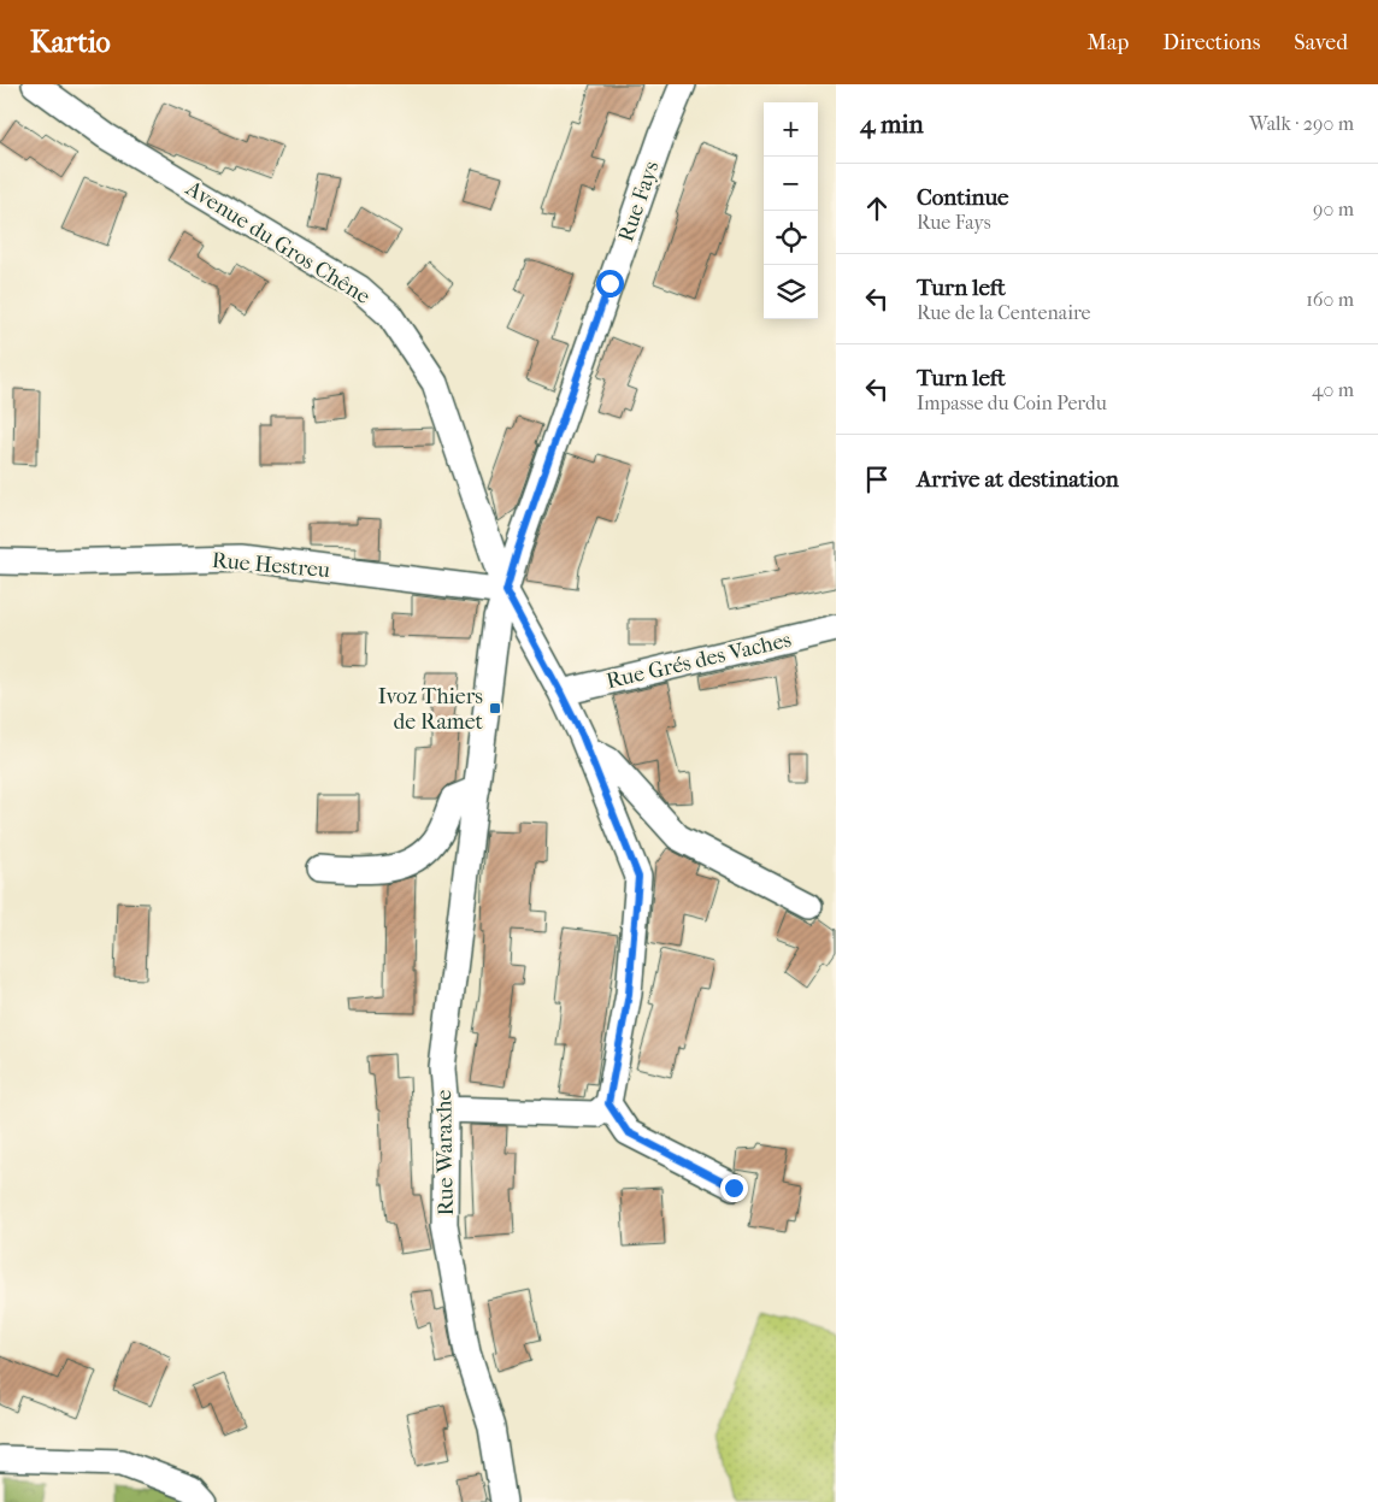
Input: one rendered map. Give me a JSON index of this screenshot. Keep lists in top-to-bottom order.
{
  "streets": {
    "street": [
      "Rue Fays",
      "Avenue du Gros Chêne",
      "Rue Hestreu",
      "Rue Grés des Vaches",
      "Rue Waraxhe"
    ]
  },
  "crossings": [
    ["Rue Fays", "Avenue du Gros Chêne"],
    ["Rue Fays", "Rue Hestreu"],
    ["Rue Fays", "Rue Waraxhe"],
    ["Avenue du Gros Chêne", "Rue Hestreu"],
    ["Avenue du Gros Chêne", "Rue Grés des Vaches"]
  ],
  "places": {
    "transit": ["Ivoz Thiers de Ramet"]
  },
  "page": {
    "header": "Kartio",
    "nav": ["Map", "Directions", "Saved"],
    "heading": ["4 min", "Walk · 290 m"],
    "map_buttons": ["+", "−"],
    "list": [
      ["Continue", "Rue Fays", "90 m"],
      ["Turn left", "Rue de la Centenaire", "160 m"],
      ["Turn left", "Impasse du Coin Perdu", "40 m"],
      "Arrive at destination"
    ]
  }
}
